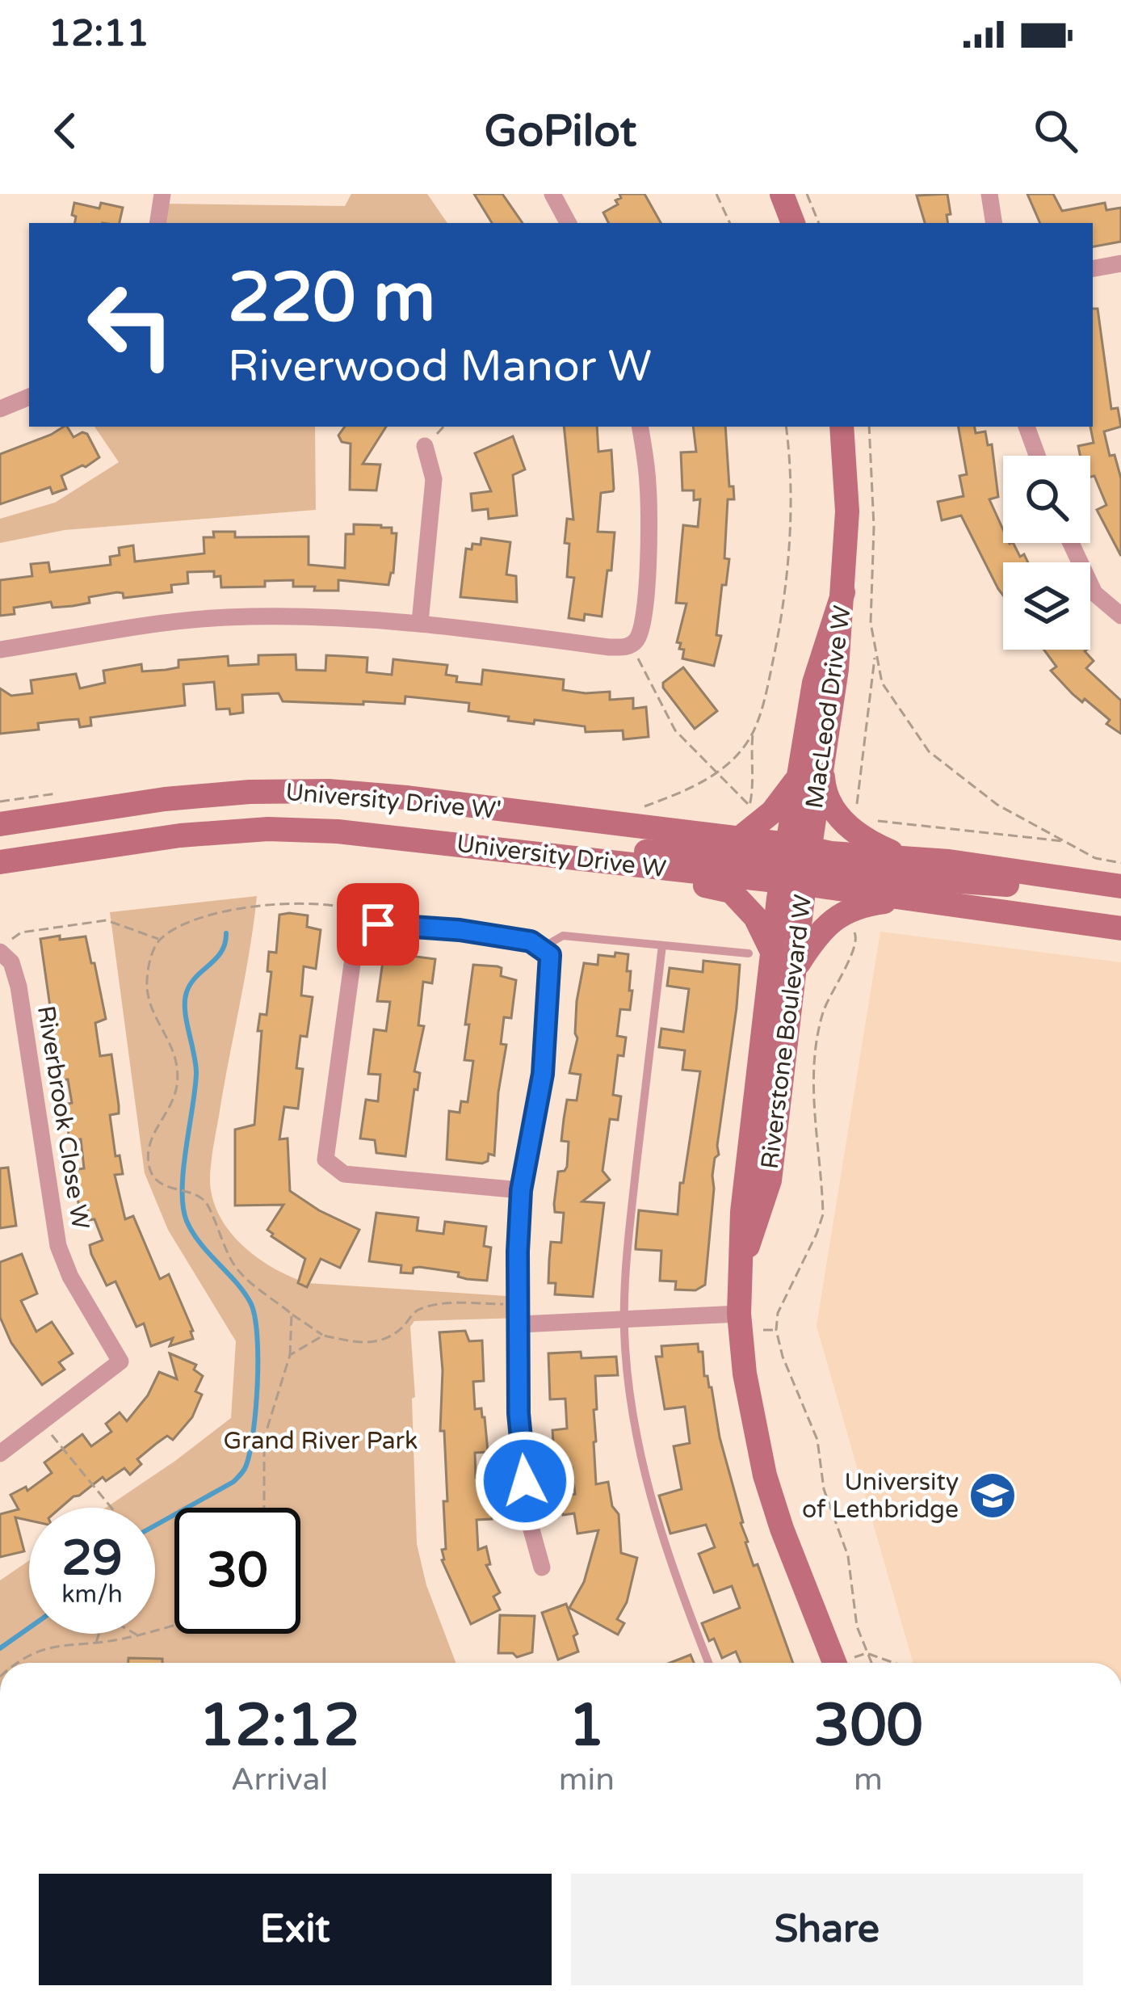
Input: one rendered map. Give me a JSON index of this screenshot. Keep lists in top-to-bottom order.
{
  "streets": {
    "main road": [
      "MacLeod Drive W",
      "University Drive W'",
      "University Drive W",
      "Riverstone Boulevard W"
    ],
    "street": ["Riverbrook Close W"]
  },
  "crossings": [
    ["MacLeod Drive W", "University Drive W'"],
    ["MacLeod Drive W", "University Drive W"],
    ["MacLeod Drive W", "Riverstone Boulevard W"],
    ["University Drive W'", "University Drive W"],
    ["University Drive W'", "Riverstone Boulevard W"],
    ["University Drive W", "Riverstone Boulevard W"]
  ],
  "parks": ["Grand River Park"],
  "places": {
    "school or university": ["University of Lethbridge"]
  },
  "page": {
    "status": "12:11",
    "header": "GoPilot",
    "turn": ["220 m", "Riverwood Manor W"],
    "speed": "29 km/h",
    "limit": "30",
    "eta": [
      "12:12",
      "Arrival",
      "1",
      "min",
      "300",
      "m"
    ],
    "buttons": ["Exit", "Share"]
  }
}
